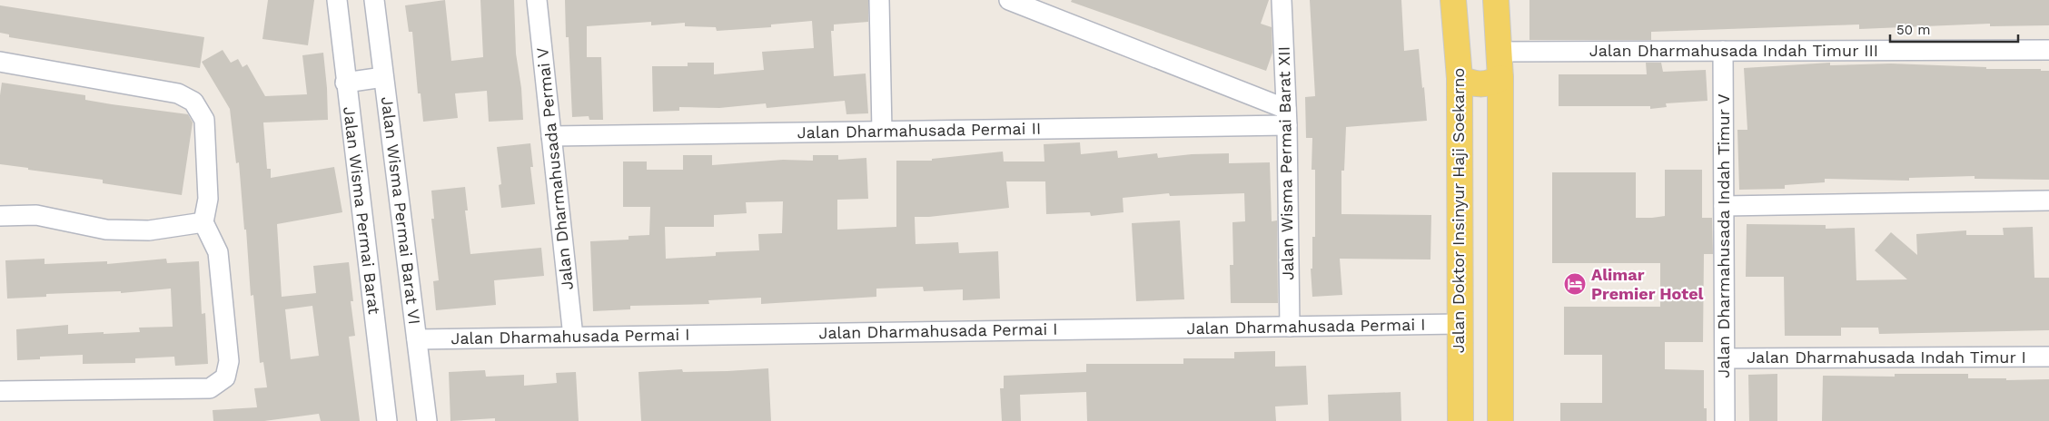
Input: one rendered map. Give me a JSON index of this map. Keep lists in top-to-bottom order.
{
  "streets": {
    "main road": ["Jalan Doktor Insinyur Haji Soekarno"],
    "street": [
      "Jalan Dharmahusada Indah Timur III",
      "Jalan Dharmahusada Permai II",
      "Jalan Wisma Permai Barat XII",
      "Jalan Dharmahusada Permai V",
      "Jalan Wisma Permai Barat",
      "Jalan Wisma Permai Barat VI",
      "Jalan Dharmahusada Indah Timur V",
      "Jalan Dharmahusada Permai I",
      "Jalan Dharmahusada Indah Timur I"
    ]
  },
  "crossings": [
    ["Jalan Dharmahusada Indah Timur III", "Jalan Dharmahusada Indah Timur V"],
    ["Jalan Dharmahusada Permai II", "Jalan Wisma Permai Barat XII"],
    ["Jalan Dharmahusada Permai II", "Jalan Dharmahusada Permai V"],
    ["Jalan Wisma Permai Barat XII", "Jalan Dharmahusada Permai I"],
    ["Jalan Dharmahusada Permai V", "Jalan Dharmahusada Permai I"],
    ["Jalan Wisma Permai Barat VI", "Jalan Dharmahusada Permai I"],
    ["Jalan Doktor Insinyur Haji Soekarno", "Jalan Dharmahusada Permai I"],
    ["Jalan Dharmahusada Indah Timur V", "Jalan Dharmahusada Indah Timur I"]
  ],
  "places": {
    "hotel": ["Alimar Premier Hotel"]
  },
  "scale_bar": "50 m"
}
